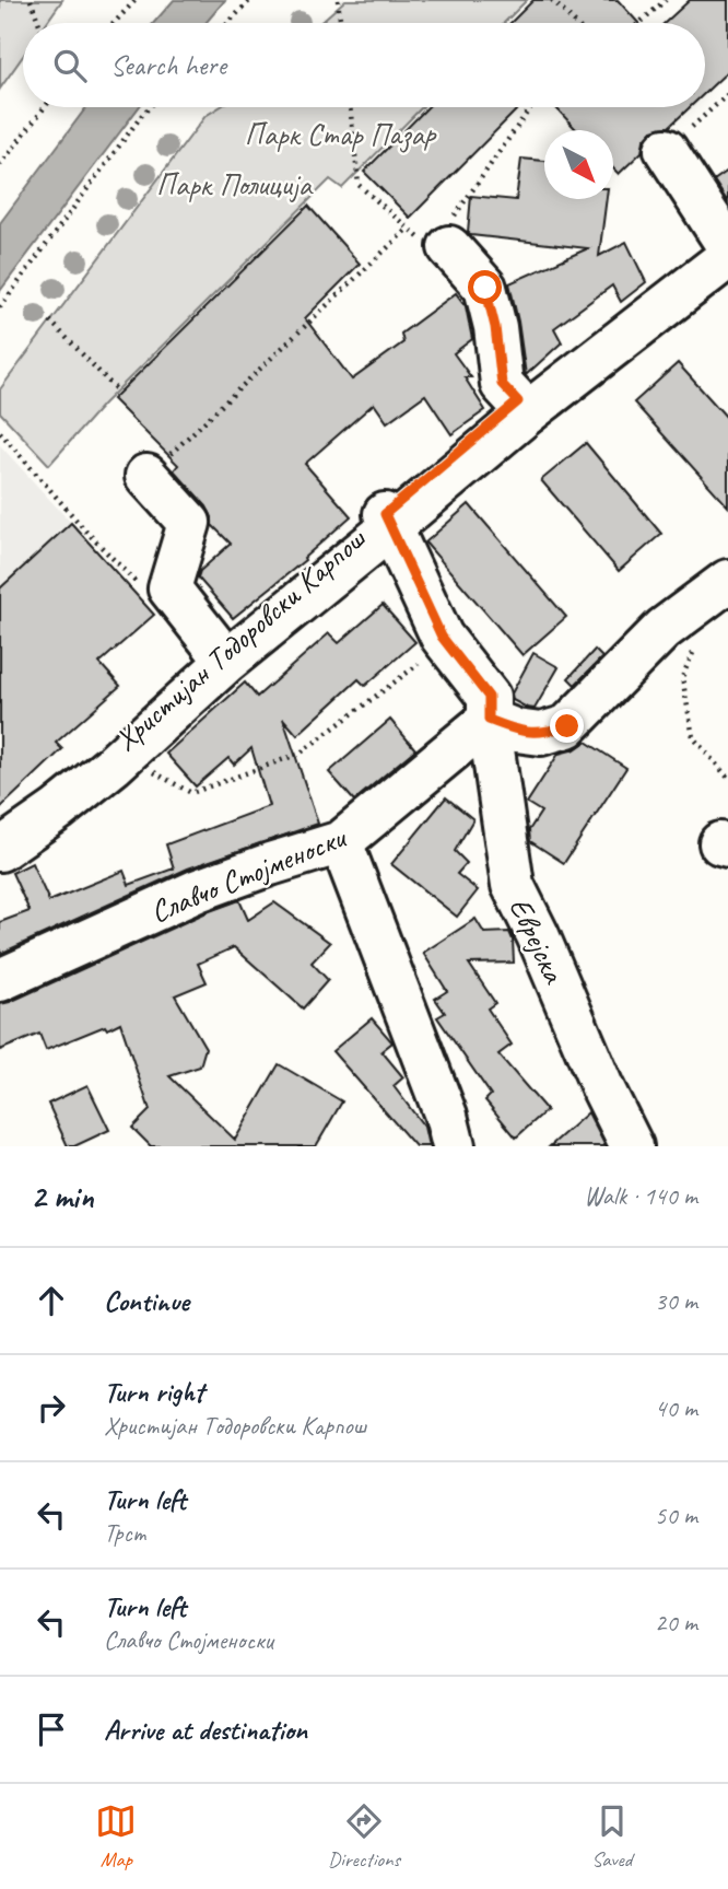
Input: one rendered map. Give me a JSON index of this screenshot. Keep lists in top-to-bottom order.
{
  "streets": {
    "street": ["Христијан Тодоровски Карпош", "Славчо Стојменоски", "Еврејска"]
  },
  "crossings": [
    ["Христијан Тодоровски Карпош", "Еврејска"],
    ["Славчо Стојменоски", "Еврејска"]
  ],
  "parks": ["Парк Стар Пазар", "Парк Полиција"],
  "north": "bottom right",
  "page": {
    "search": "Search here",
    "heading": ["2 min", "Walk · 140 m"],
    "list": [
      ["Continue", "30 m"],
      ["Turn right", "Христијан Тодоровски Карпош", "40 m"],
      ["Turn left", "Трст", "50 m"],
      ["Turn left", "Славчо Стојменоски", "20 m"],
      "Arrive at destination"
    ],
    "nav": ["Map", "Directions", "Saved"]
  }
}
